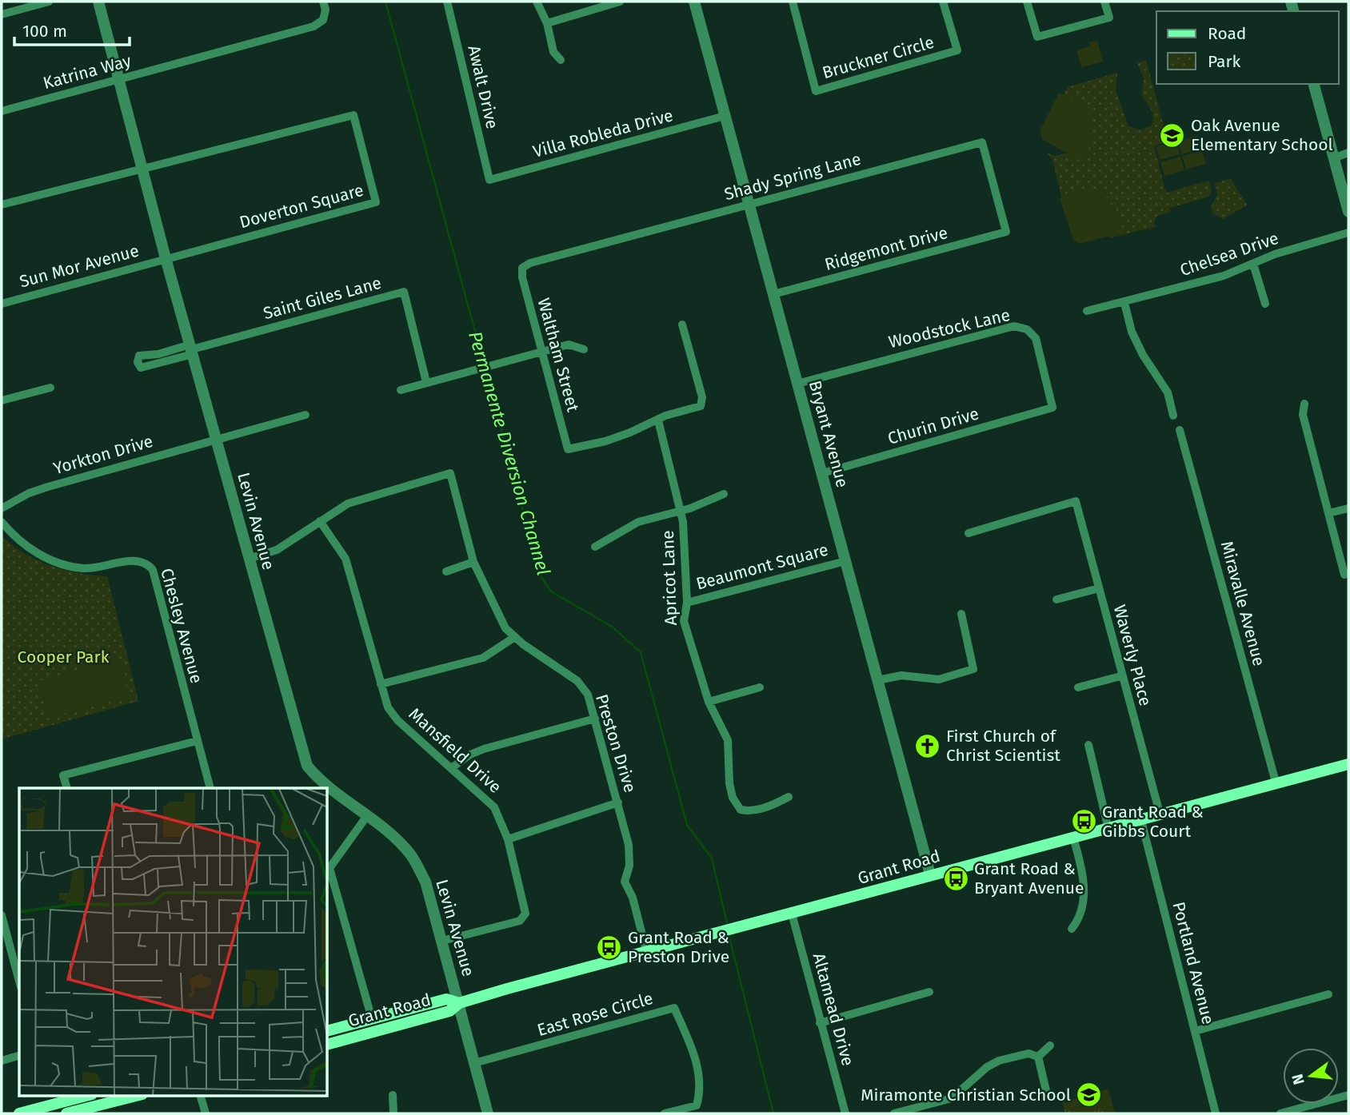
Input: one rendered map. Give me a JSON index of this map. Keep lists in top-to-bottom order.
{
  "streets": {
    "main road": ["Grant Road"],
    "street": [
      "Bruckner Circle",
      "Katrina Way",
      "Awalt Drive",
      "Villa Robleda Drive",
      "Shady Spring Lane",
      "Doverton Square",
      "Ridgemont Drive",
      "Chelsea Drive",
      "Sun Mor Avenue",
      "Saint Giles Lane",
      "Woodstock Lane",
      "Waltham Street",
      "Churin Drive",
      "Bryant Avenue",
      "Yorkton Drive",
      "Levin Avenue",
      "Beaumont Square",
      "Apricot Lane",
      "Miravalle Avenue",
      "Chesley Avenue",
      "Waverly Place",
      "Preston Drive",
      "Mansfield Drive",
      "Portland Avenue",
      "Altamead Drive",
      "East Rose Circle"
    ]
  },
  "crossings": [
    ["Katrina Way", "Levin Avenue"],
    ["Awalt Drive", "Villa Robleda Drive"],
    ["Villa Robleda Drive", "Bryant Avenue"],
    ["Shady Spring Lane", "Ridgemont Drive"],
    ["Shady Spring Lane", "Waltham Street"],
    ["Shady Spring Lane", "Bryant Avenue"],
    ["Doverton Square", "Sun Mor Avenue"],
    ["Doverton Square", "Levin Avenue"],
    ["Ridgemont Drive", "Bryant Avenue"],
    ["Sun Mor Avenue", "Levin Avenue"],
    ["Saint Giles Lane", "Levin Avenue"],
    ["Woodstock Lane", "Churin Drive"],
    ["Woodstock Lane", "Bryant Avenue"],
    ["Waltham Street", "Apricot Lane"],
    ["Churin Drive", "Bryant Avenue"],
    ["Bryant Avenue", "Beaumont Square"],
    ["Bryant Avenue", "Grant Road"],
    ["Yorkton Drive", "Levin Avenue"],
    ["Levin Avenue", "Preston Drive"],
    ["Levin Avenue", "Mansfield Drive"],
    ["Levin Avenue", "Grant Road"],
    ["Levin Avenue", "East Rose Circle"],
    ["Beaumont Square", "Apricot Lane"],
    ["Miravalle Avenue", "Grant Road"],
    ["Waverly Place", "Grant Road"],
    ["Preston Drive", "Mansfield Drive"],
    ["Preston Drive", "Grant Road"],
    ["Grant Road", "Portland Avenue"],
    ["Grant Road", "Altamead Drive"]
  ],
  "water": ["Permanente Diversion Channel"],
  "parks": ["Cooper Park"],
  "places": {
    "school or university": ["Oak Avenue Elementary School", "Miramonte Christian School"],
    "church": ["First Church of Christ Scientist"],
    "bus stop": ["Grant Road & Gibbs Court", "Grant Road & Bryant Avenue", "Grant Road & Preston Drive"]
  },
  "legend": ["Road", "Park"],
  "scale_bar": "100 m",
  "north": "left"
}
